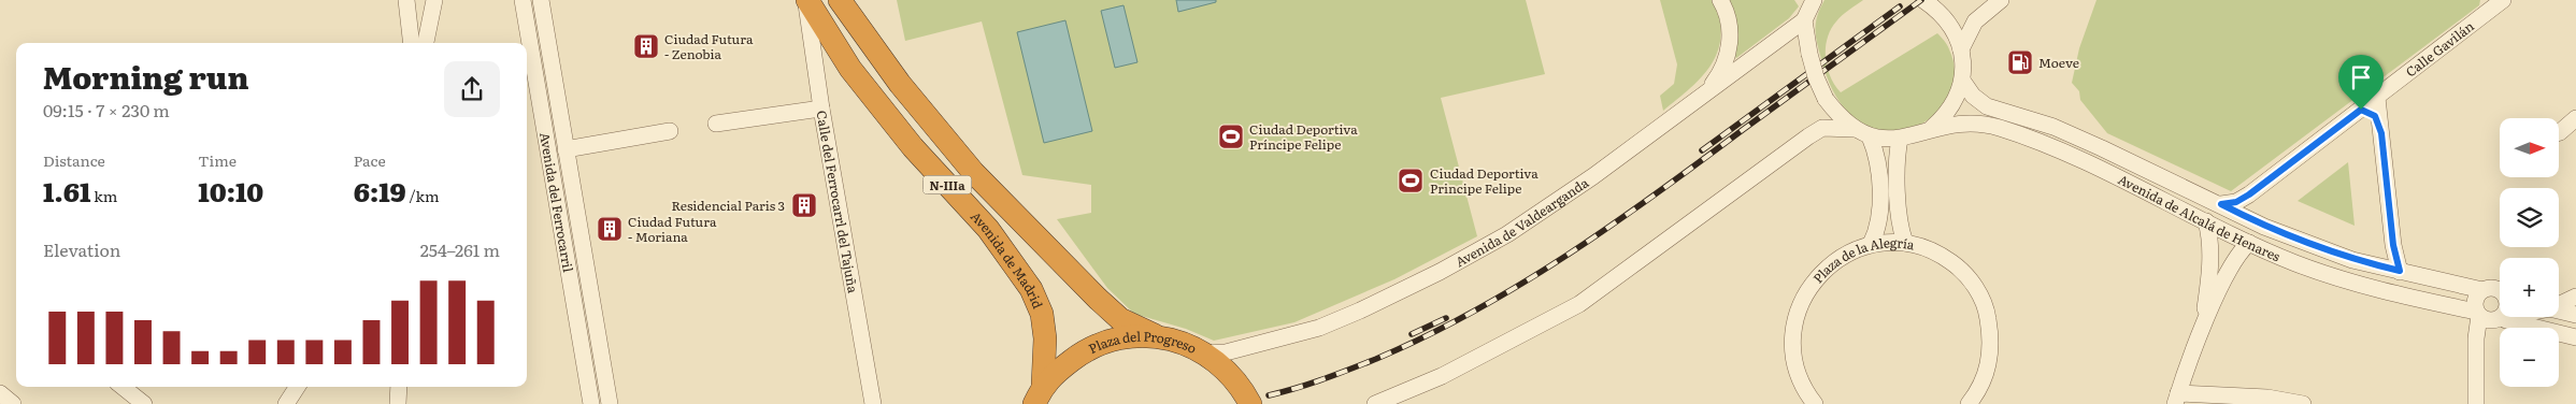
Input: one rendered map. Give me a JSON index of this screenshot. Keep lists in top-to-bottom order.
{
  "streets": {
    "highway": ["N-IIIa", "Avenida de Madrid", "Plaza del Progreso"],
    "street": [
      "Calle Gavilán",
      "Avenida del Ferrocarril",
      "Calle del Ferrocarrl del Tajuña",
      "Avenida de Alcalá de Henares",
      "Avenida de Valdearganda",
      "Plaza de la Alegría"
    ]
  },
  "crossings": [
    ["Calle Gavilán", "Avenida de Alcalá de Henares"],
    ["N-IIIa", "Plaza del Progreso"],
    ["Calle del Ferrocarrl del Tajuña", "Avenida de Madrid"],
    ["Avenida de Valdearganda", "Plaza del Progreso"],
    ["Avenida de Madrid", "Plaza del Progreso"]
  ],
  "places": {
    "building": ["Ciudad Futura - Zenobia", "Residencial Paris 3", "Ciudad Futura - Moriana"],
    "fuel station": ["Moeve"],
    "sports": ["Ciudad Deportiva Príncipe Felipe", "Ciudad Deportiva Principe Felipe"]
  },
  "north": "right",
  "page": {
    "heading": ["Morning run", "09:15 · 7 × 230 m"],
    "map_buttons": ["+", "−"],
    "stats": [
      ["Distance", "1.61 km"],
      ["Time", "10:10"],
      ["Pace", "6:19 /km"]
    ],
    "chart": ["Elevation", "254–261 m"]
  }
}
